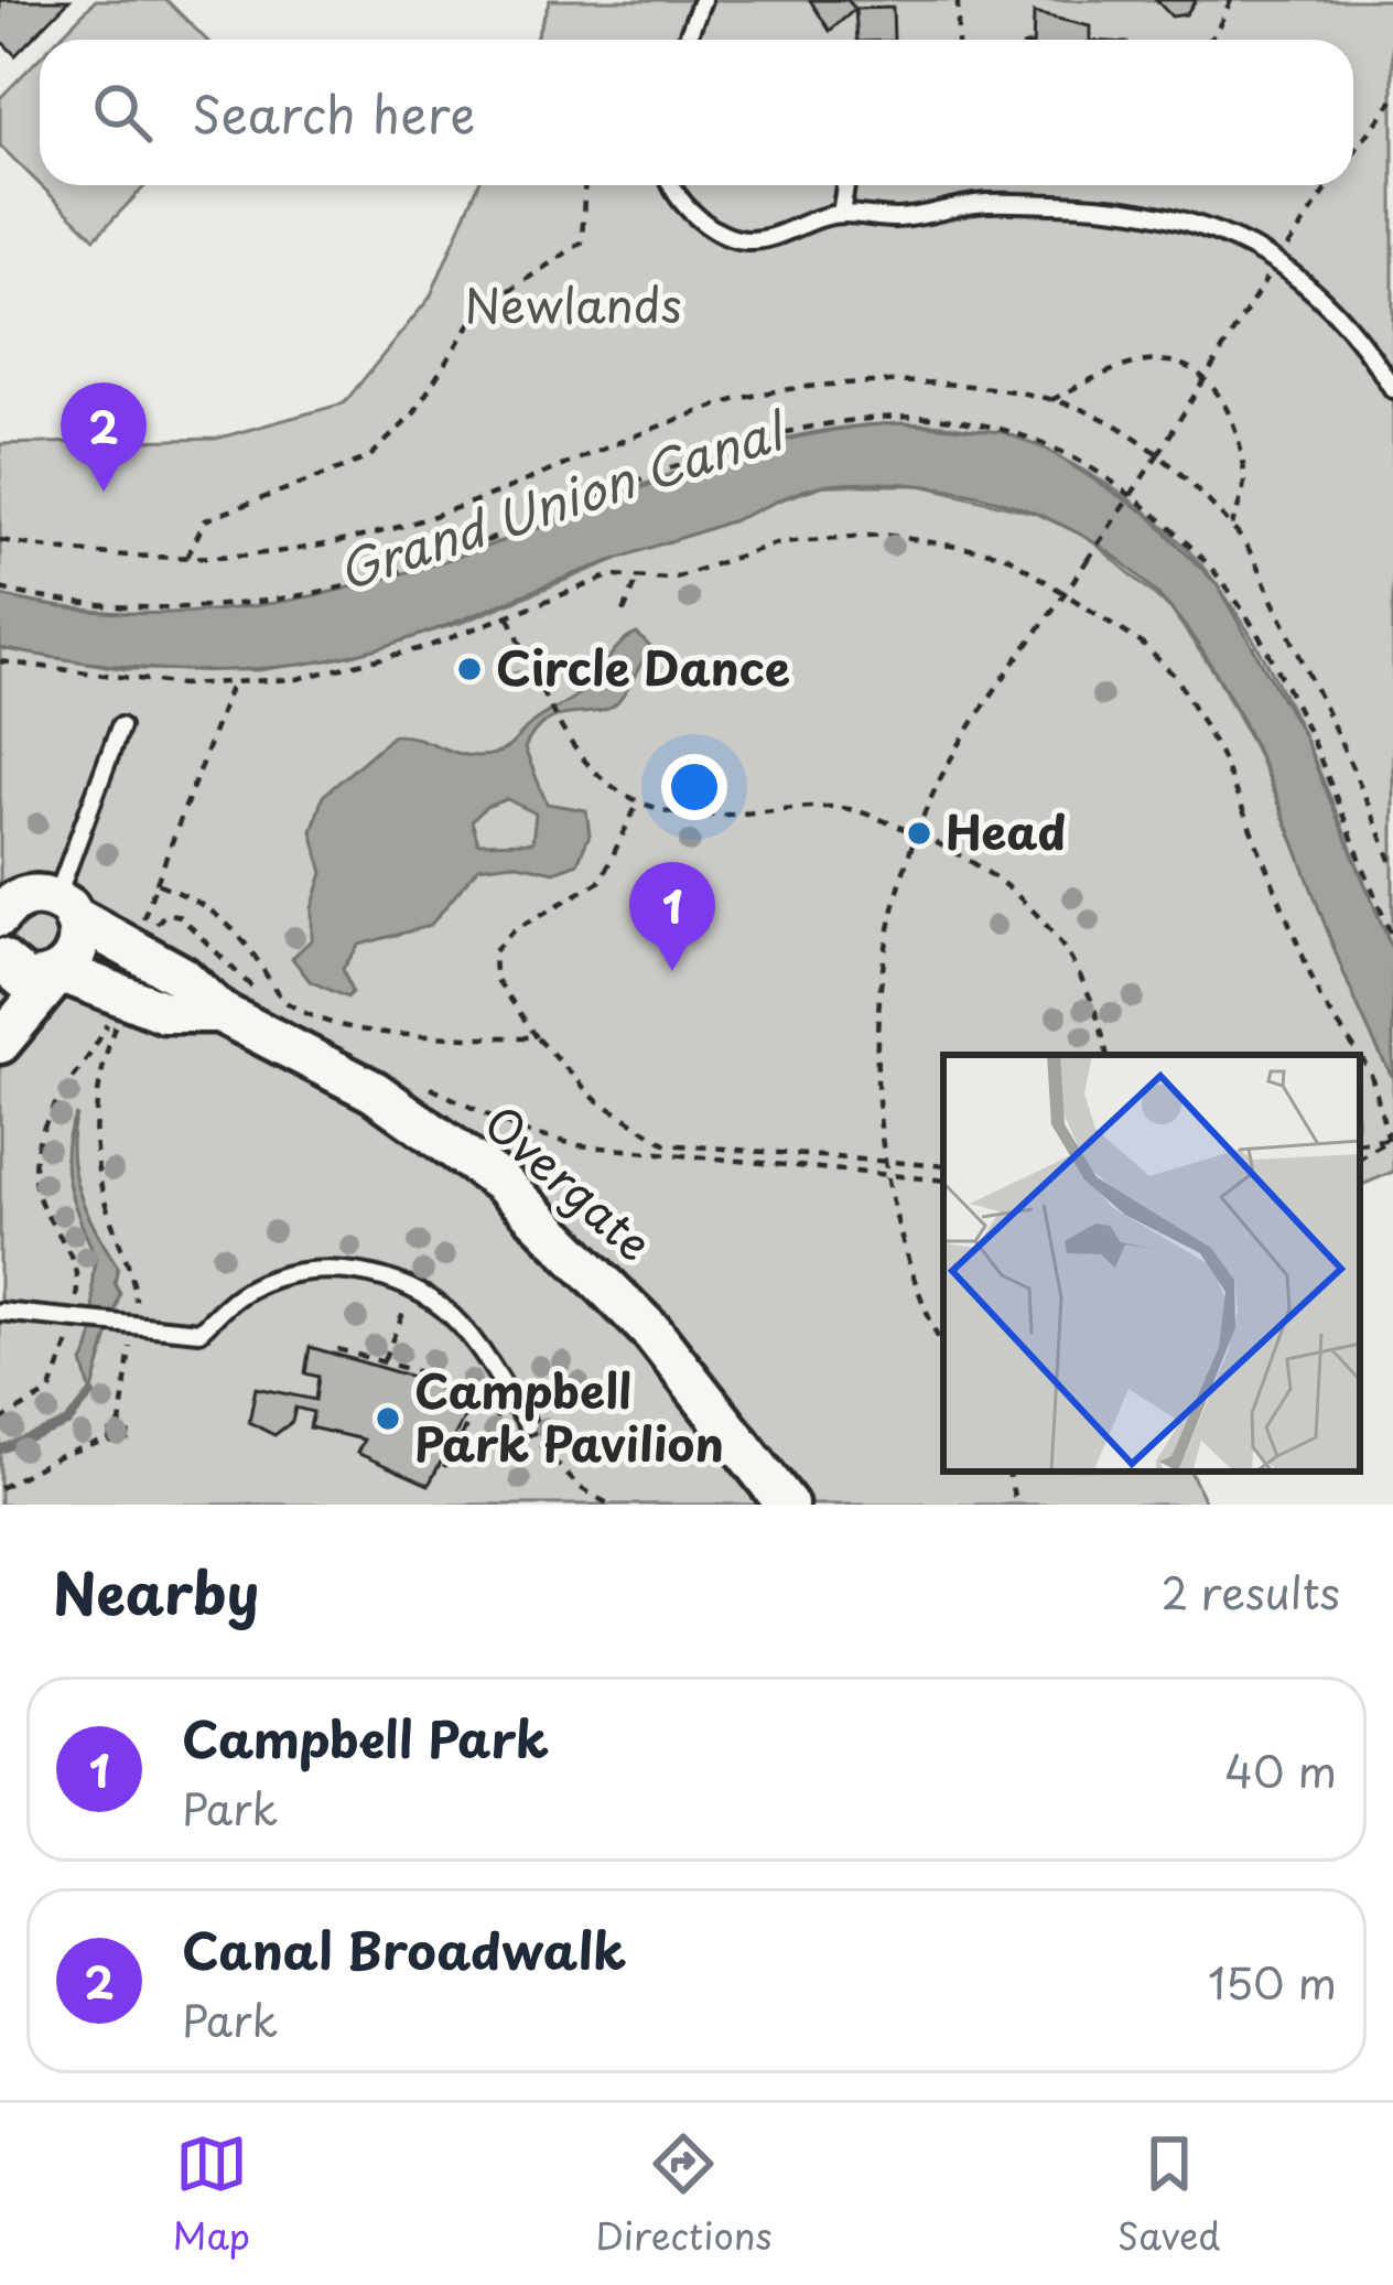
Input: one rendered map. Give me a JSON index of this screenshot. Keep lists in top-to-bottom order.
{
  "streets": {
    "street": ["Overgate"]
  },
  "water": ["Grand Union Canal"],
  "parks": ["Newlands"],
  "places": ["Circle Dance", "Head", "Campbell Park Pavilion"],
  "page": {
    "search": "Search here",
    "pins": ["2", "1"],
    "heading": ["Nearby", "2 results"],
    "list": [
      {
        "mark": "1",
        "name": "Campbell Park",
        "note": "Park",
        "value": "40 m"
      },
      {
        "mark": "2",
        "name": "Canal Broadwalk",
        "note": "Park",
        "value": "150 m"
      }
    ],
    "nav": ["Map", "Directions", "Saved"]
  }
}
